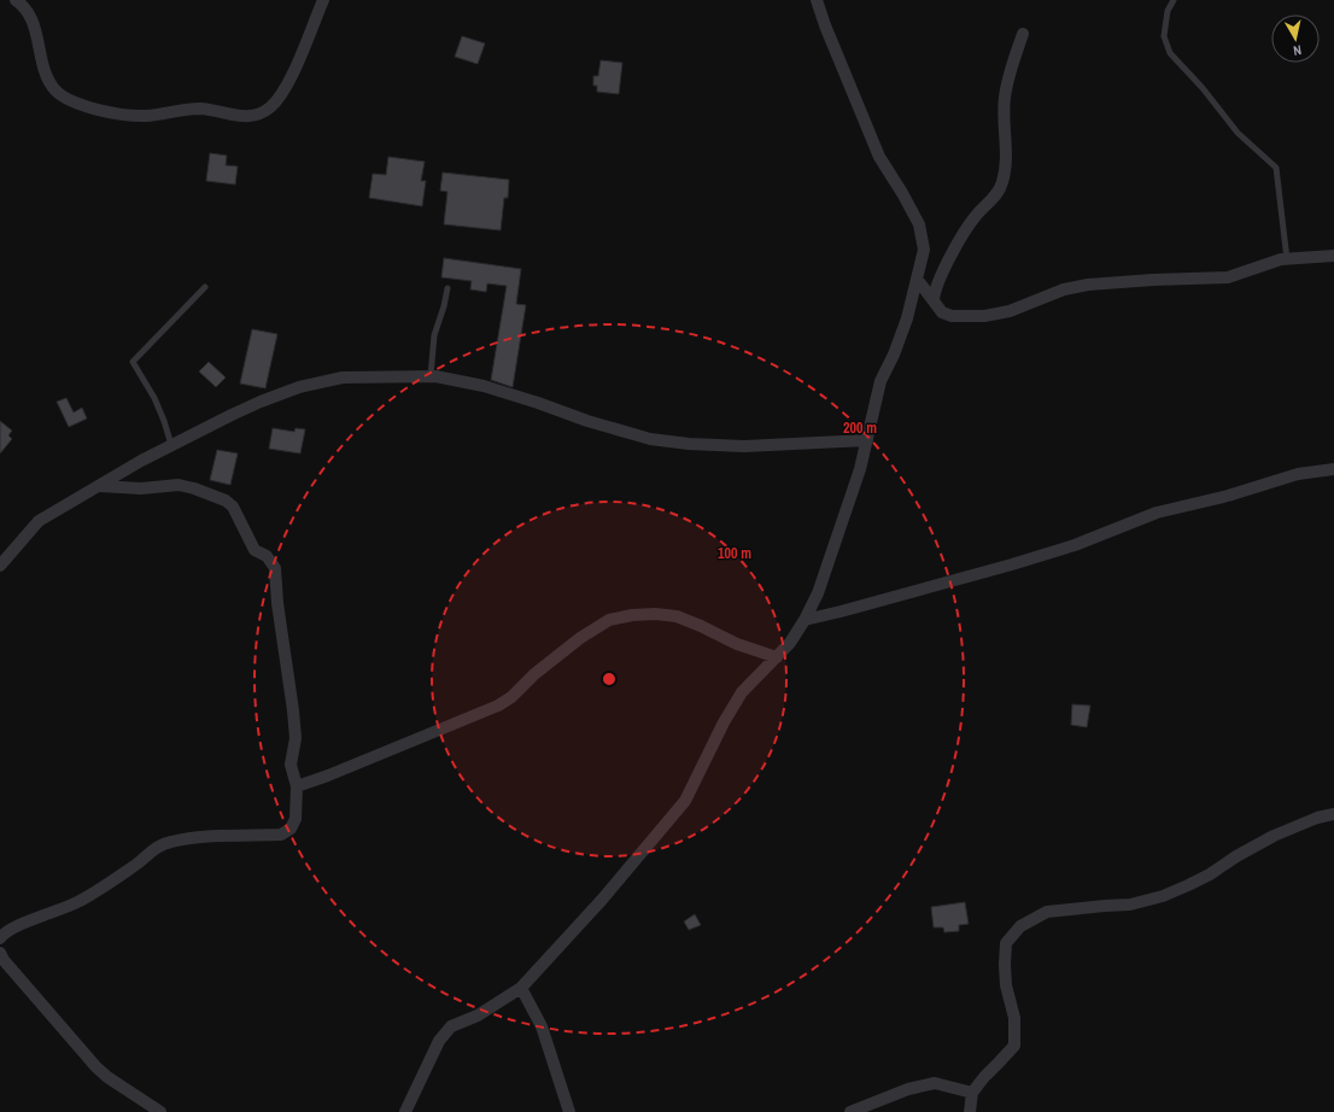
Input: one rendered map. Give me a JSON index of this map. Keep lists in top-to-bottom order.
{
  "north": "bottom",
  "rings": ["200 m", "100 m"]
}
